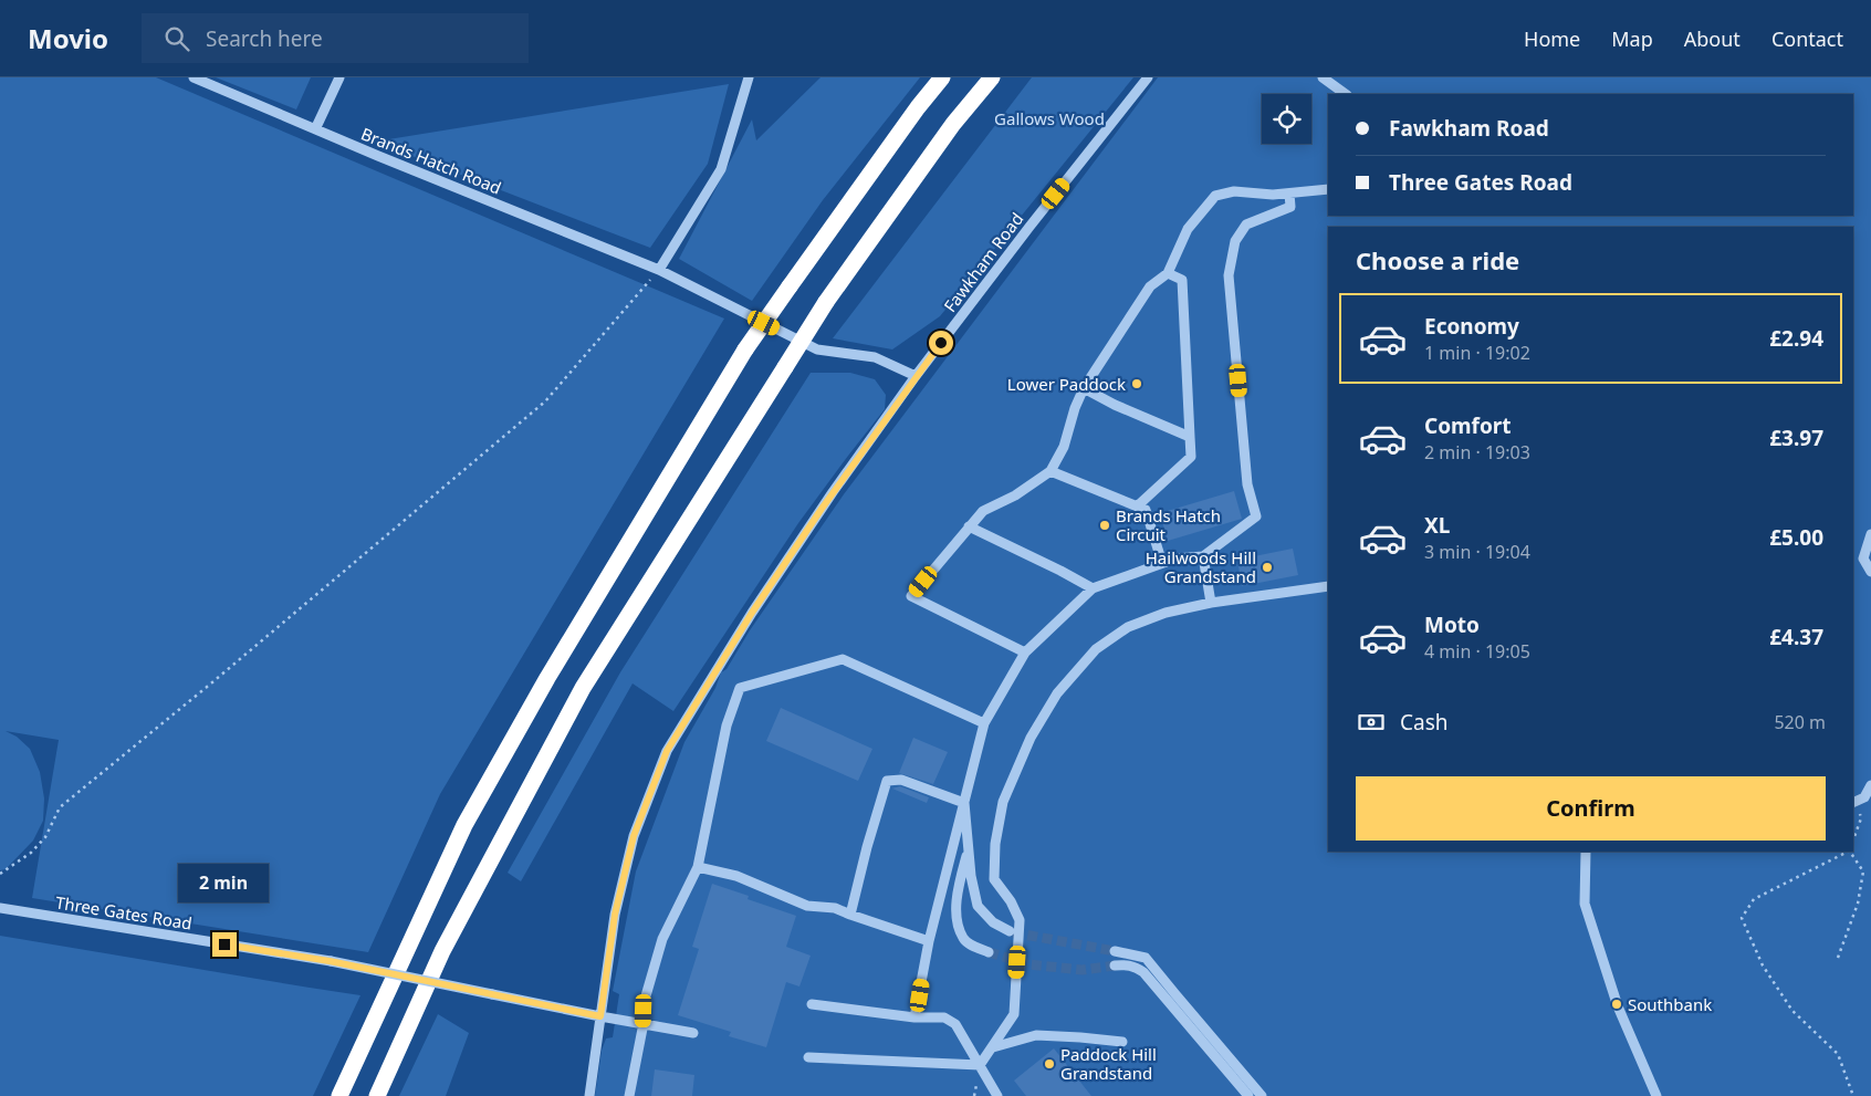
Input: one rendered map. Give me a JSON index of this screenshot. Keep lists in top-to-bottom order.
{
  "streets": {
    "street": ["Brands Hatch Road", "Fawkham Road", "Three Gates Road"]
  },
  "crossings": [
    ["Fawkham Road", "Three Gates Road"]
  ],
  "parks": ["Gallows Wood"],
  "places": [
    "Lower Paddock",
    "Brands Hatch Circuit",
    "Hailwoods Hill Grandstand",
    "Southbank",
    "Paddock Hill Grandstand"
  ],
  "page": {
    "header": "Movio",
    "search": "Search here",
    "nav": [
      "Home",
      "Map",
      "About",
      "Contact"
    ],
    "banner": ["Fawkham Road", "Three Gates Road"],
    "heading": "Choose a ride",
    "list": [
      {
        "name": "Economy",
        "note": "1 min · 19:02",
        "value": "£2.94"
      },
      {
        "name": "Comfort",
        "note": "2 min · 19:03",
        "value": "£3.97"
      },
      {
        "name": "XL",
        "note": "3 min · 19:04",
        "value": "£5.00"
      },
      {
        "name": "Moto",
        "note": "4 min · 19:05",
        "value": "£4.37"
      }
    ],
    "pay": ["Cash", "520 m"],
    "buttons": "Confirm",
    "bubble": "2 min"
  }
}
